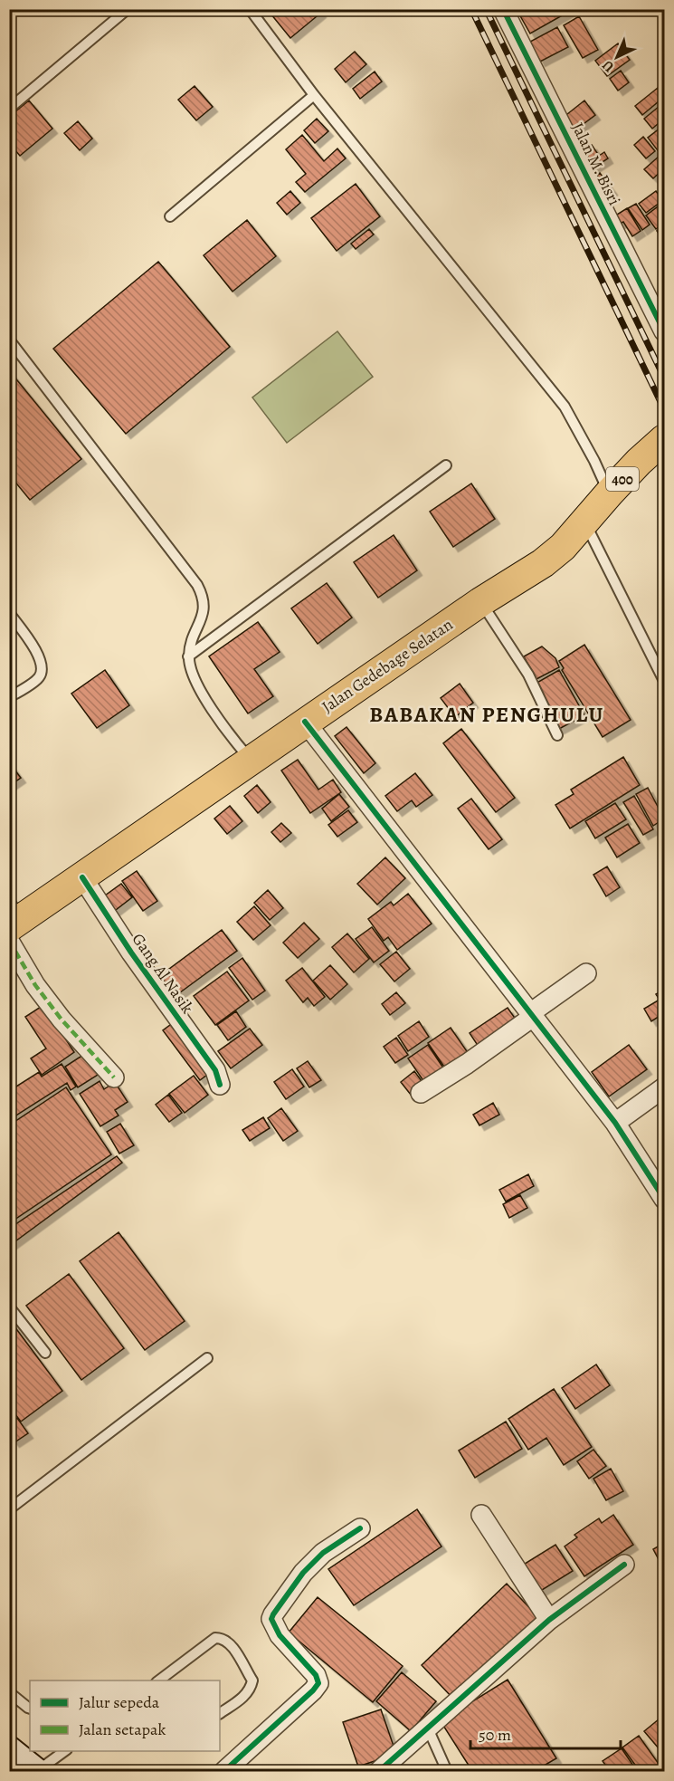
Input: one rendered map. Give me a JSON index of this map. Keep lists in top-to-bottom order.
{
  "streets": {
    "main road": ["400", "Jalan Gedebage Selatan"],
    "street": ["Jalan M. Bisri", "Gang Al Nasik"]
  },
  "crossings": [
    ["Jalan Gedebage Selatan", "Gang Al Nasik"]
  ],
  "districts": ["BABAKAN PENGHULU"],
  "legend": ["Jalur sepeda", "Jalan setapak"],
  "scale_bar": "50 m",
  "north": "bottom left"
}
